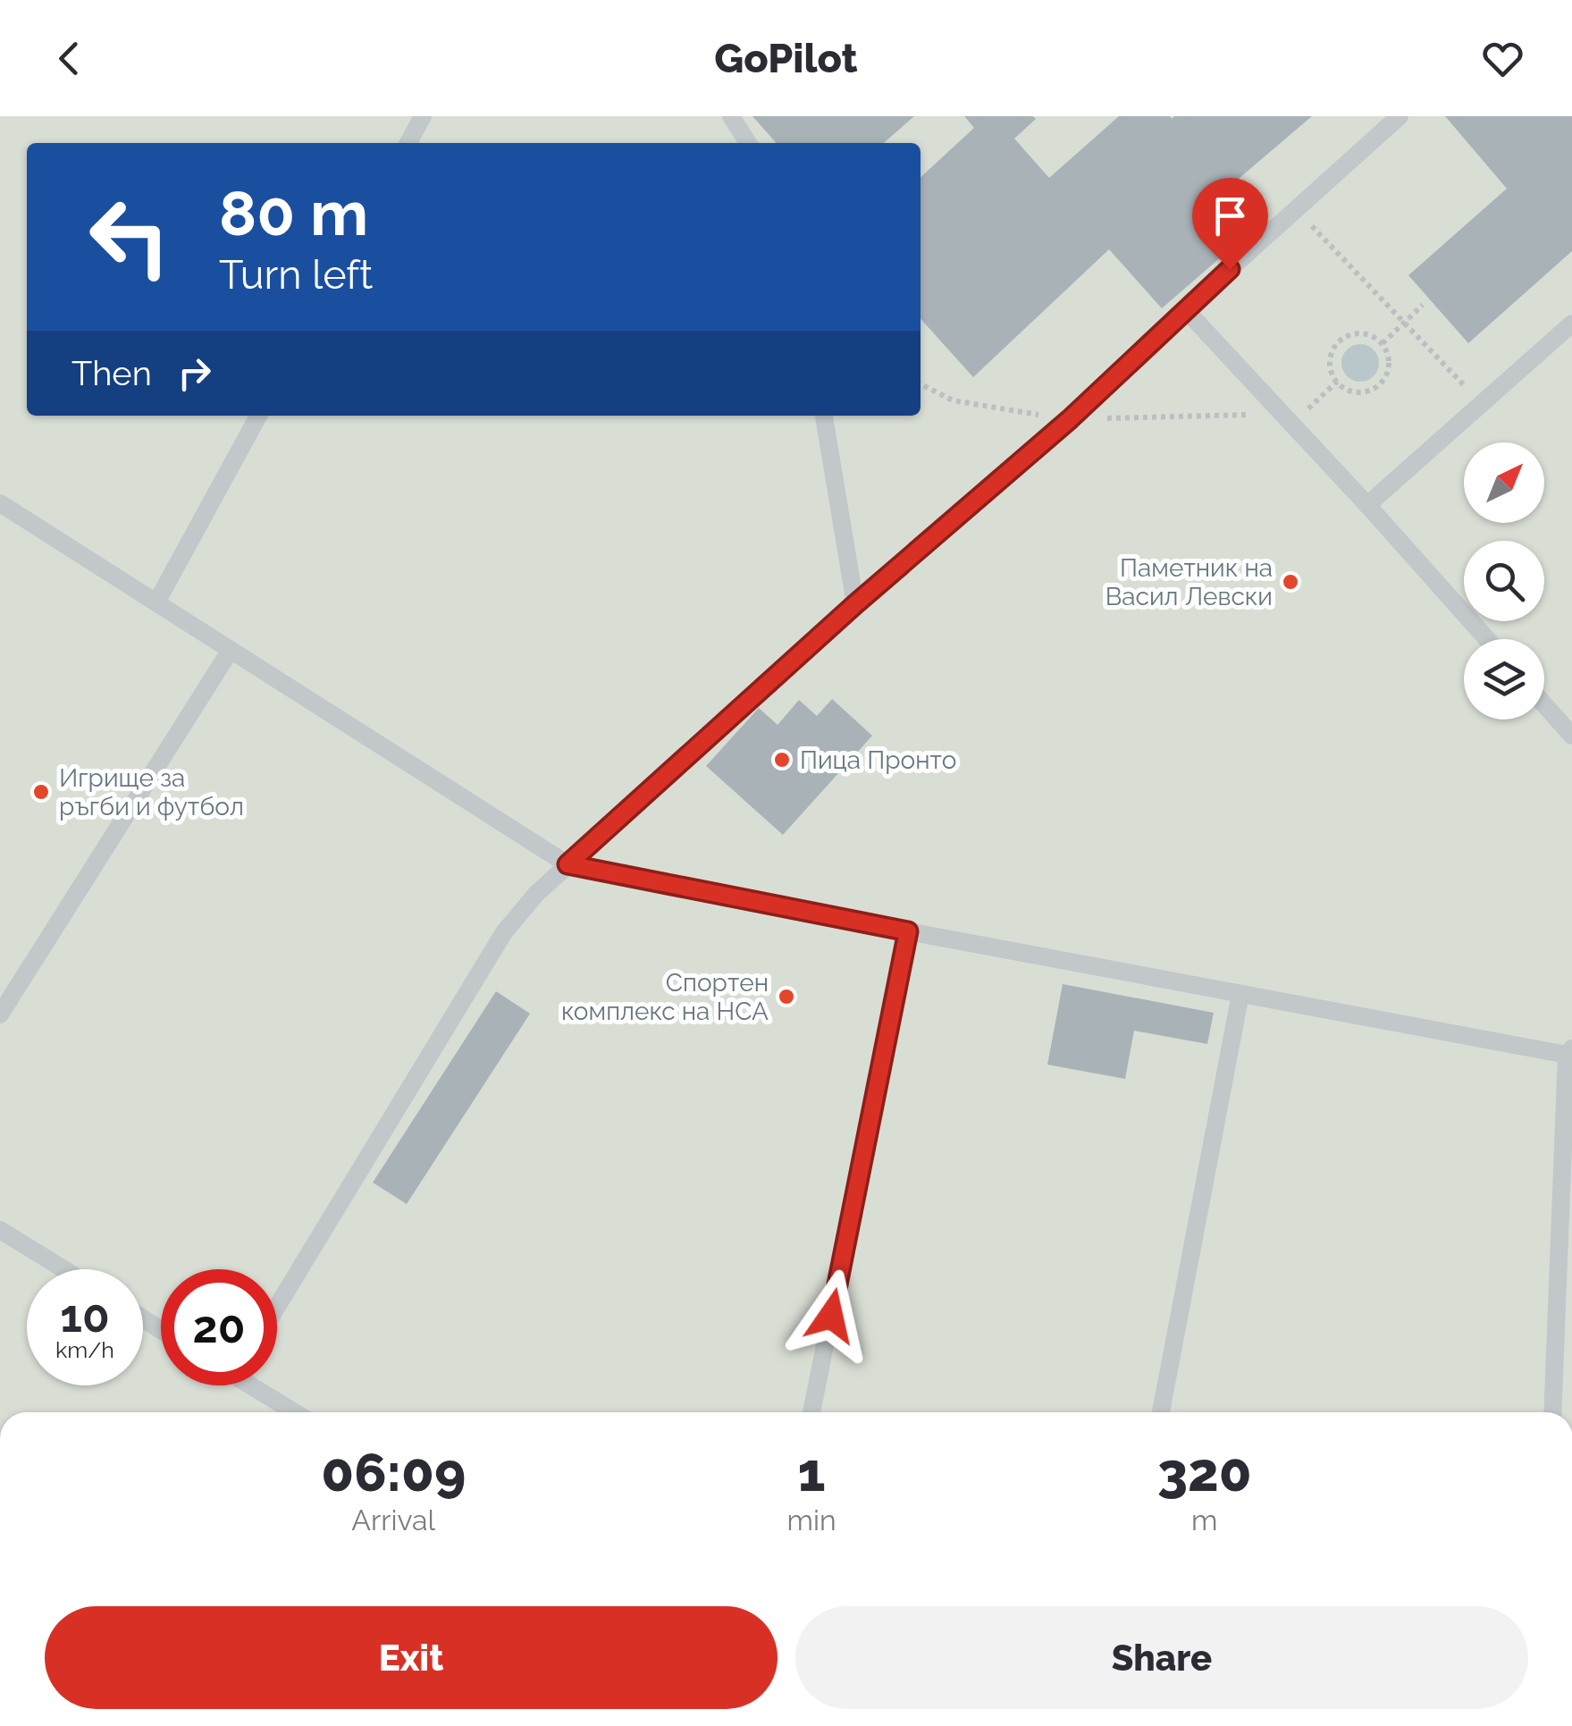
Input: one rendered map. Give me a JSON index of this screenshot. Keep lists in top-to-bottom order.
{
  "places": [
    "Паметник на Васил Левски",
    "Пица Пронто",
    "Игрище за ръгби и футбол",
    "Спортен комплекс на НСА"
  ],
  "north": "top right",
  "page": {
    "header": "GoPilot",
    "turn": ["80 m", "Turn left"],
    "then": "Then",
    "speed": "10 km/h",
    "limit": "20",
    "eta": [
      "06:09",
      "Arrival",
      "1",
      "min",
      "320",
      "m"
    ],
    "buttons": ["Exit", "Share"]
  }
}
